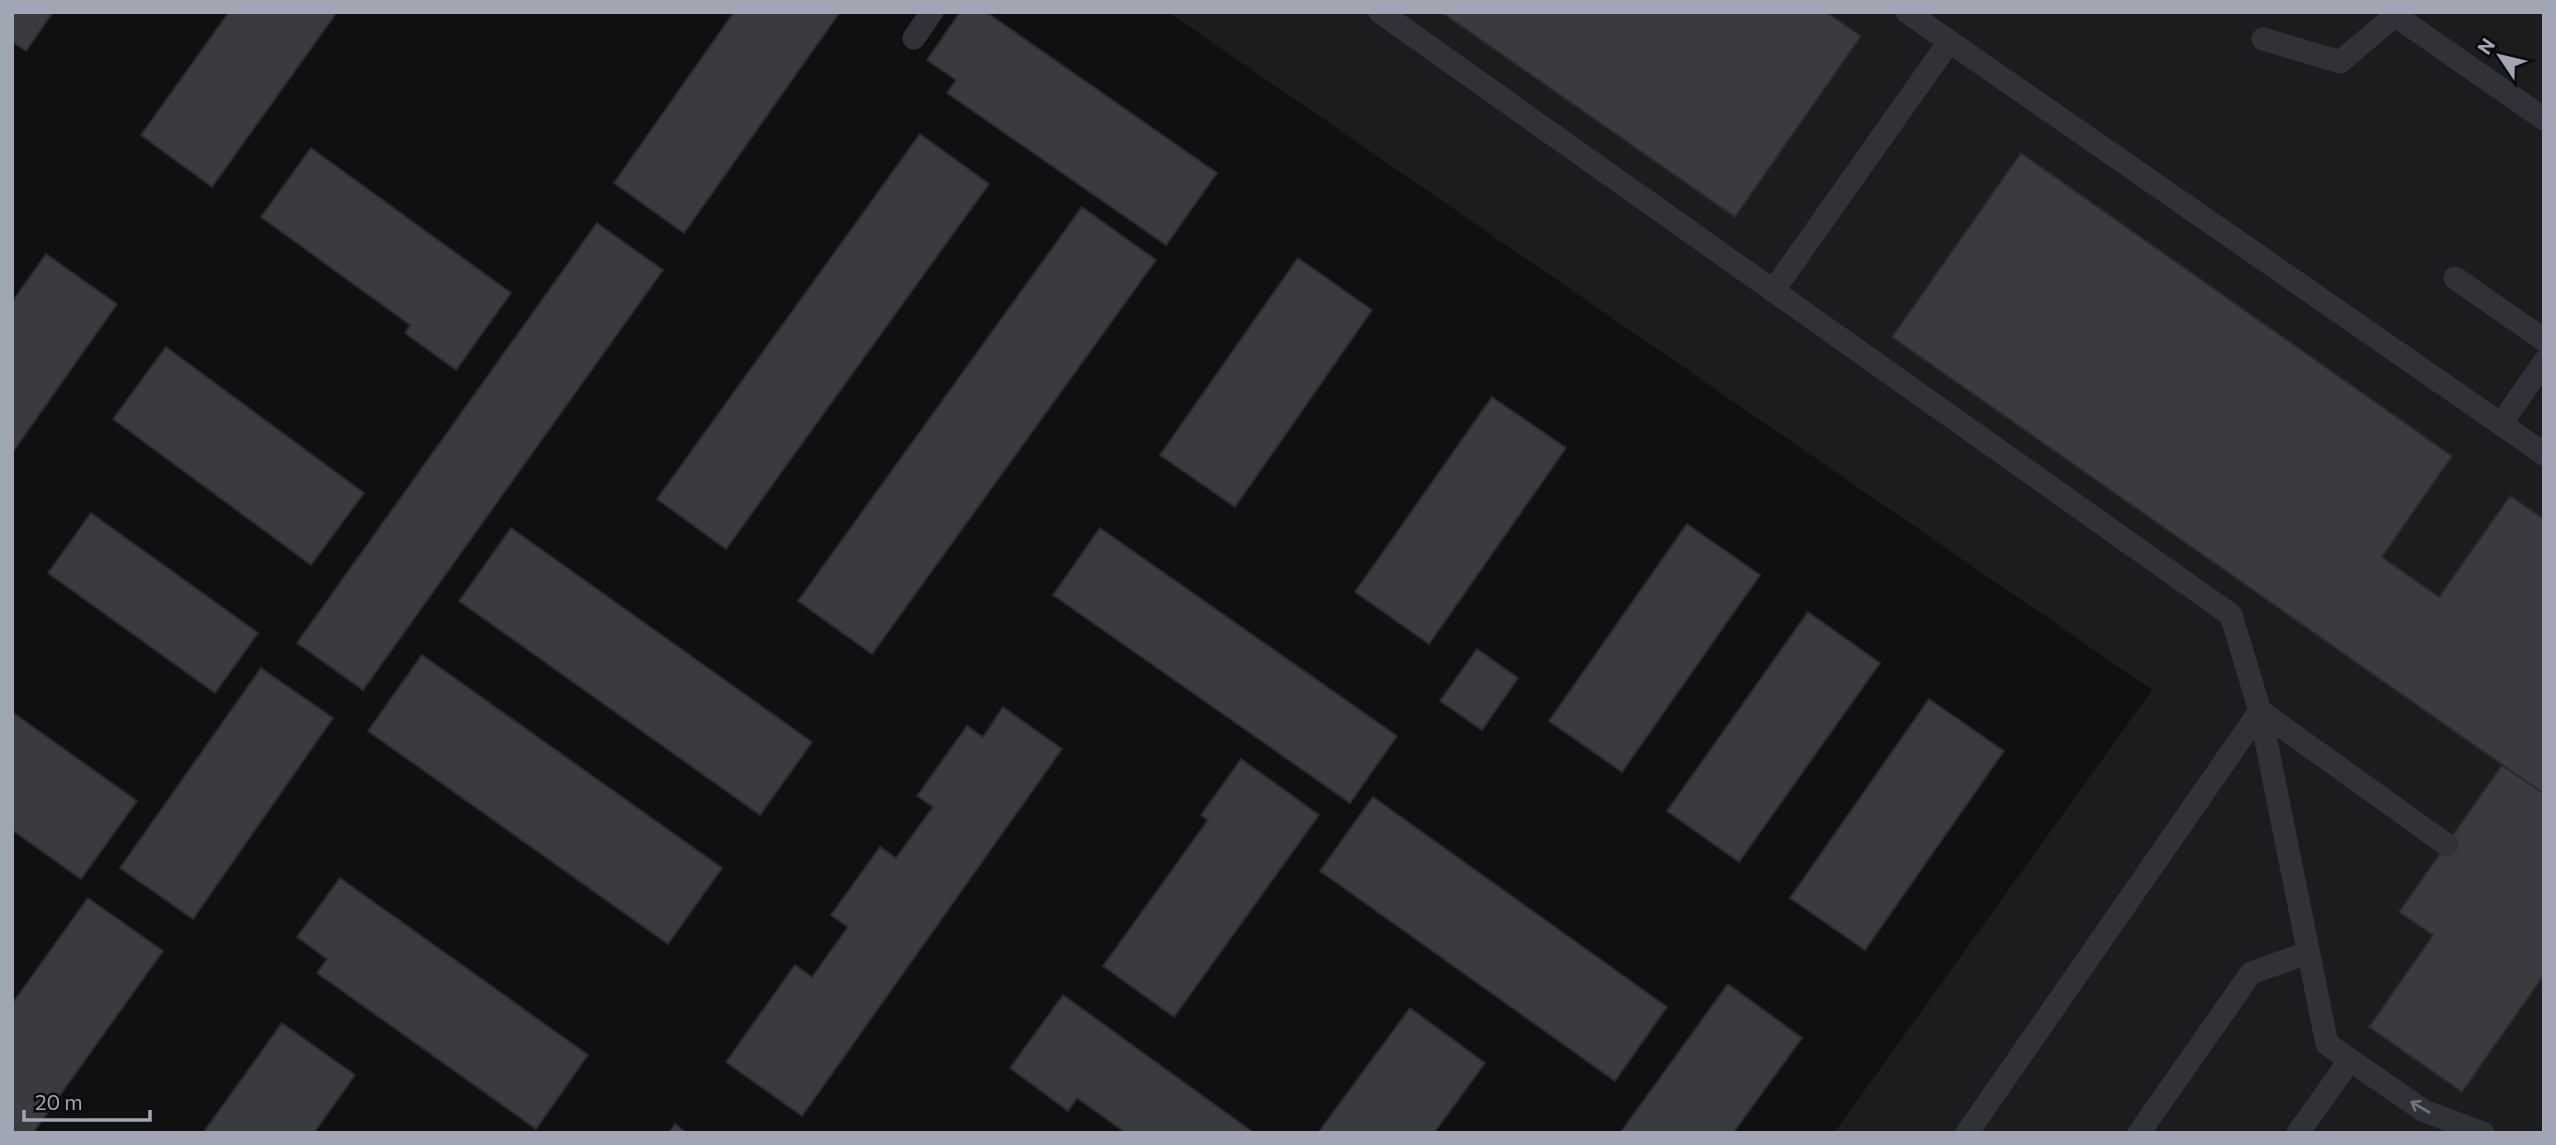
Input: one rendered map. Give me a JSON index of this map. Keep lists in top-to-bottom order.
{
  "scale_bar": "20 m",
  "north": "top left"
}
